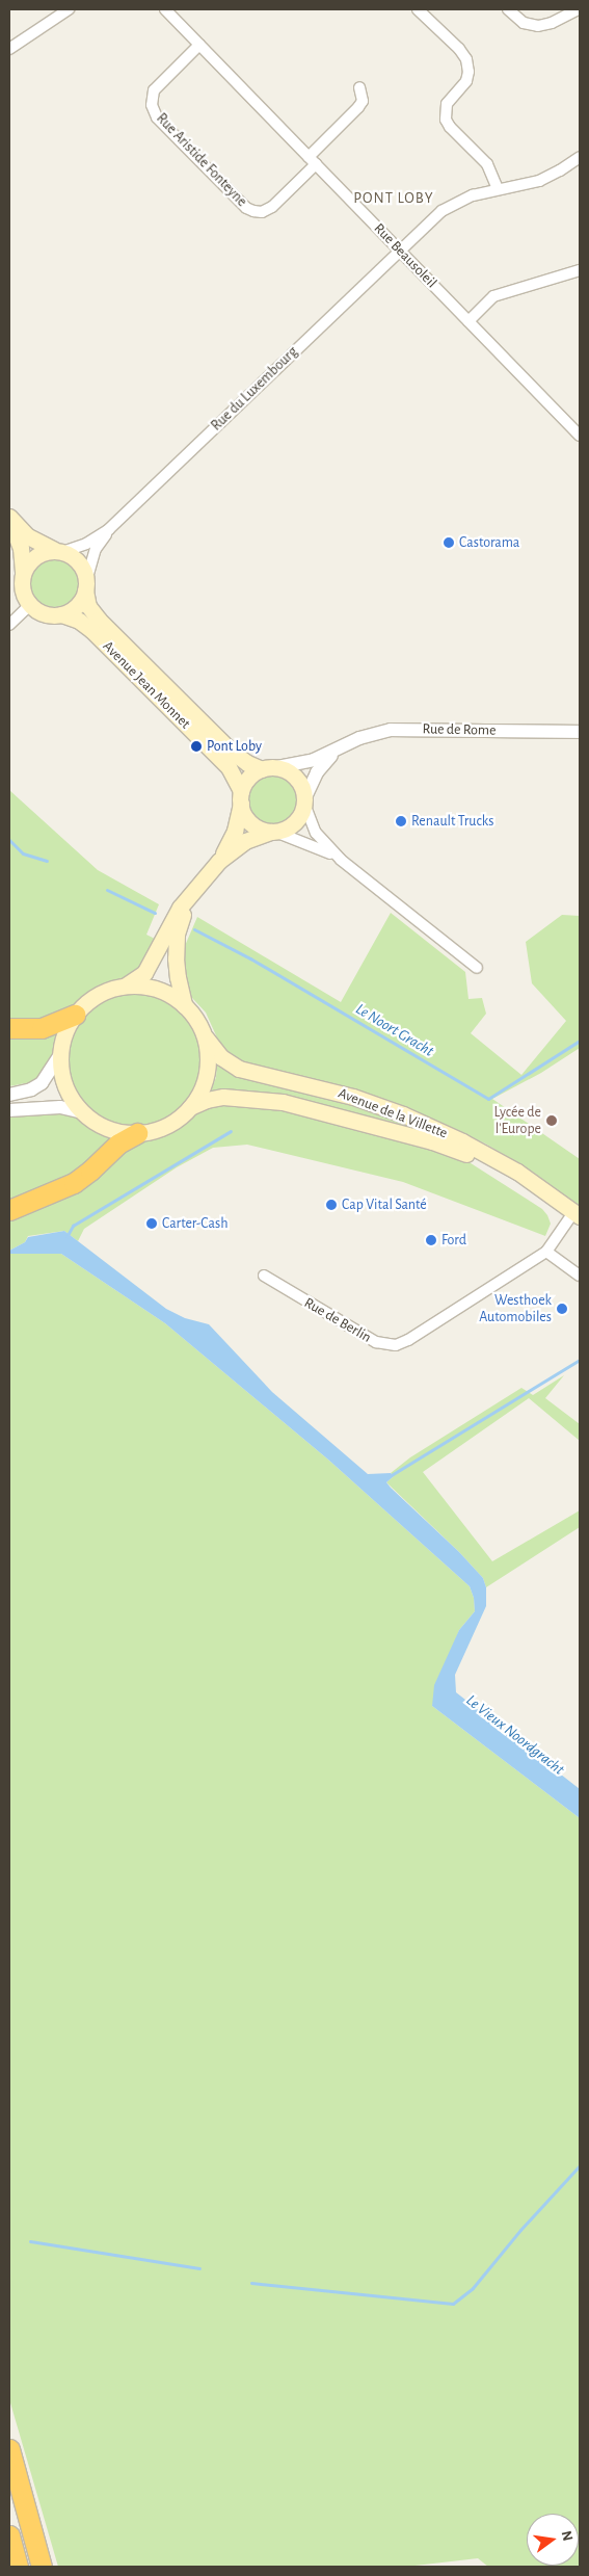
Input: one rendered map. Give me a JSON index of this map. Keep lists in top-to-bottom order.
{
  "streets": {
    "main road": ["Avenue Jean Monnet", "Avenue de la Villette"],
    "street": [
      "Rue Aristide Fonteyne",
      "Rue Beausoleil",
      "Rue du Luxembourg",
      "Rue de Rome",
      "Rue de Berlin"
    ]
  },
  "crossings": [
    ["Rue Aristide Fonteyne", "Rue Beausoleil"],
    ["Rue Beausoleil", "Rue du Luxembourg"],
    ["Rue du Luxembourg", "Avenue Jean Monnet"],
    ["Avenue Jean Monnet", "Rue de Rome"],
    ["Avenue de la Villette", "Rue de Berlin"]
  ],
  "districts": ["PONT LOBY"],
  "water": ["Le Noort Gracht", "Le Vieux Noordgracht"],
  "places": [
    "Castorama",
    "Pont Loby",
    "Renault Trucks",
    "Lycée de l'Europe",
    "Cap Vital Santé",
    "Carter-Cash",
    "Ford",
    "Westhoek Automobiles"
  ],
  "north": "right"
}
